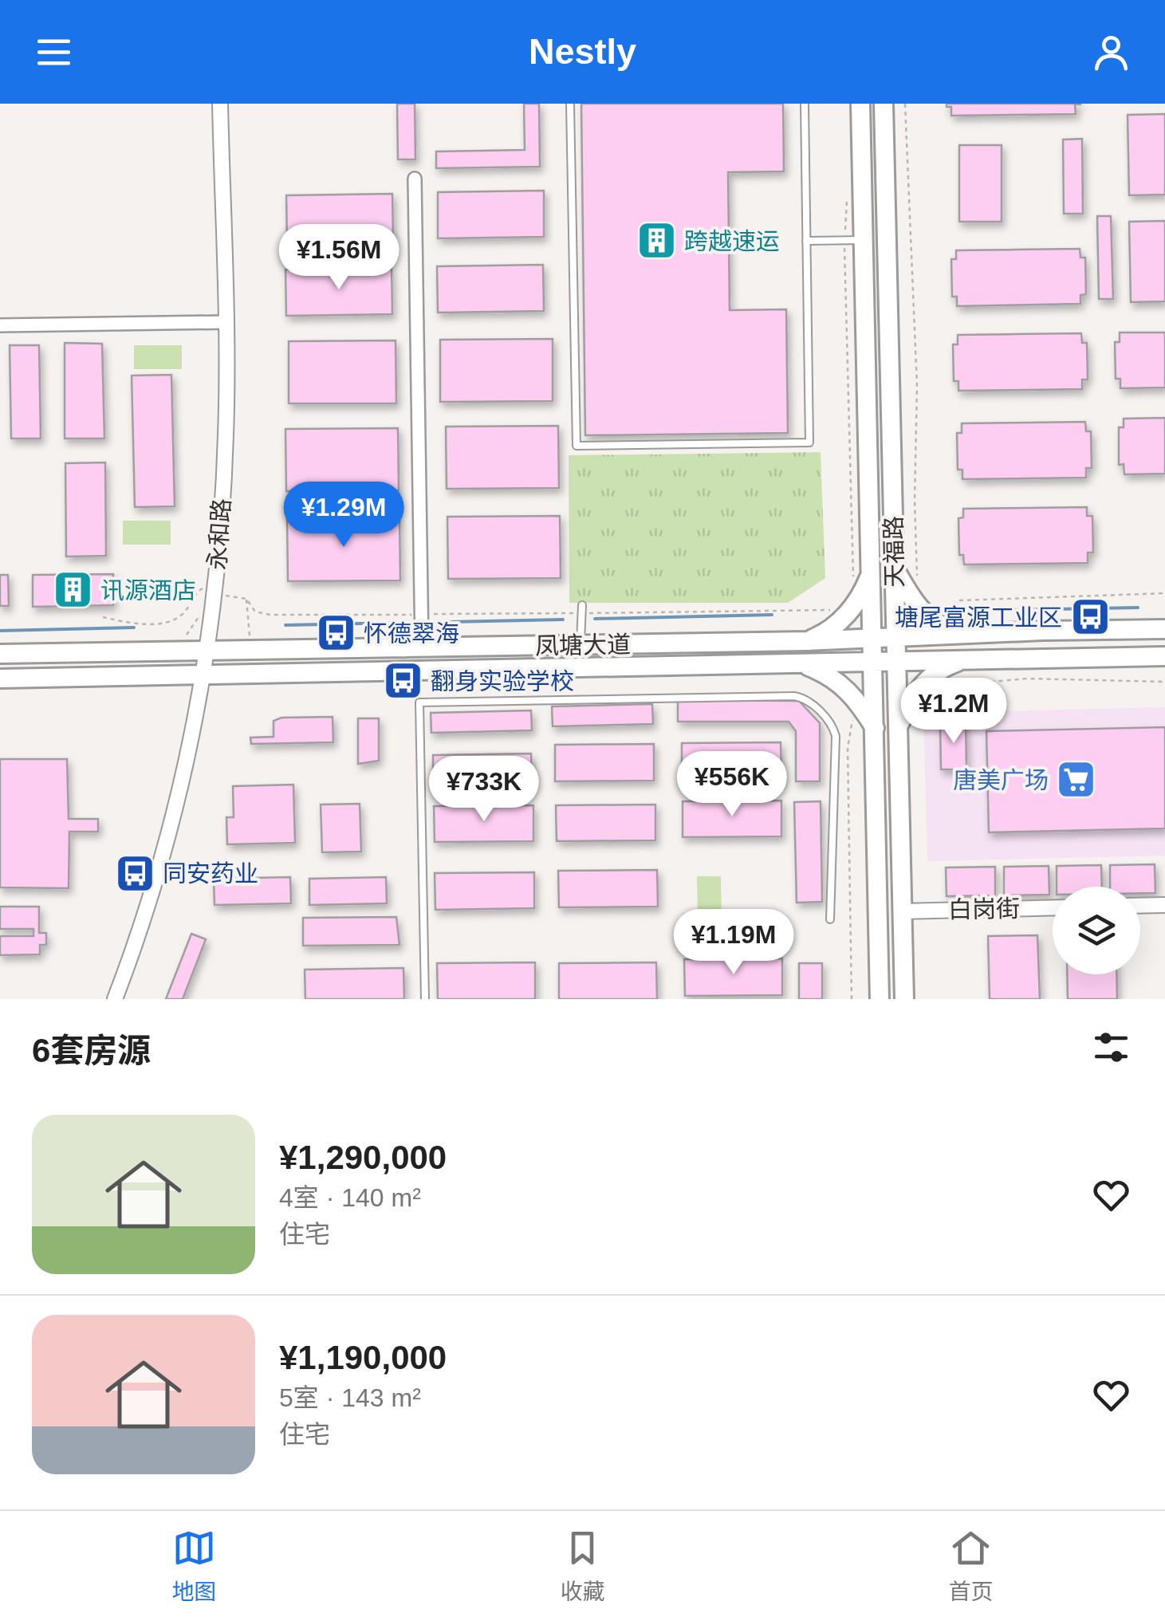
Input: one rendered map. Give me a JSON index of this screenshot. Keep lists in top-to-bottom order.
{
  "streets": {
    "main road": ["天福路", "凤塘大道"],
    "street": ["永和路", "白岗街"]
  },
  "crossings": [
    ["永和路", "凤塘大道"],
    ["天福路", "凤塘大道"],
    ["天福路", "白岗街"]
  ],
  "places": {
    "building": ["跨越速运", "讯源酒店"],
    "bus stop": [
      "塘尾富源工业区",
      "怀德翠海",
      "翻身实验学校",
      "同安药业"
    ],
    "supermarket": ["唐美广场"]
  },
  "page": {
    "header": "Nestly",
    "price": [
      "¥1.56M",
      "¥1.29M",
      "¥1.2M",
      "¥556K",
      "¥733K",
      "¥1.19M"
    ],
    "heading": "6套房源",
    "list": [
      {
        "name": "¥1,290,000",
        "note": "4室 · 140 m² · 住宅"
      },
      {
        "name": "¥1,190,000",
        "note": "5室 · 143 m² · 住宅"
      }
    ],
    "tabs": ["地图", "收藏", "首页"]
  }
}
